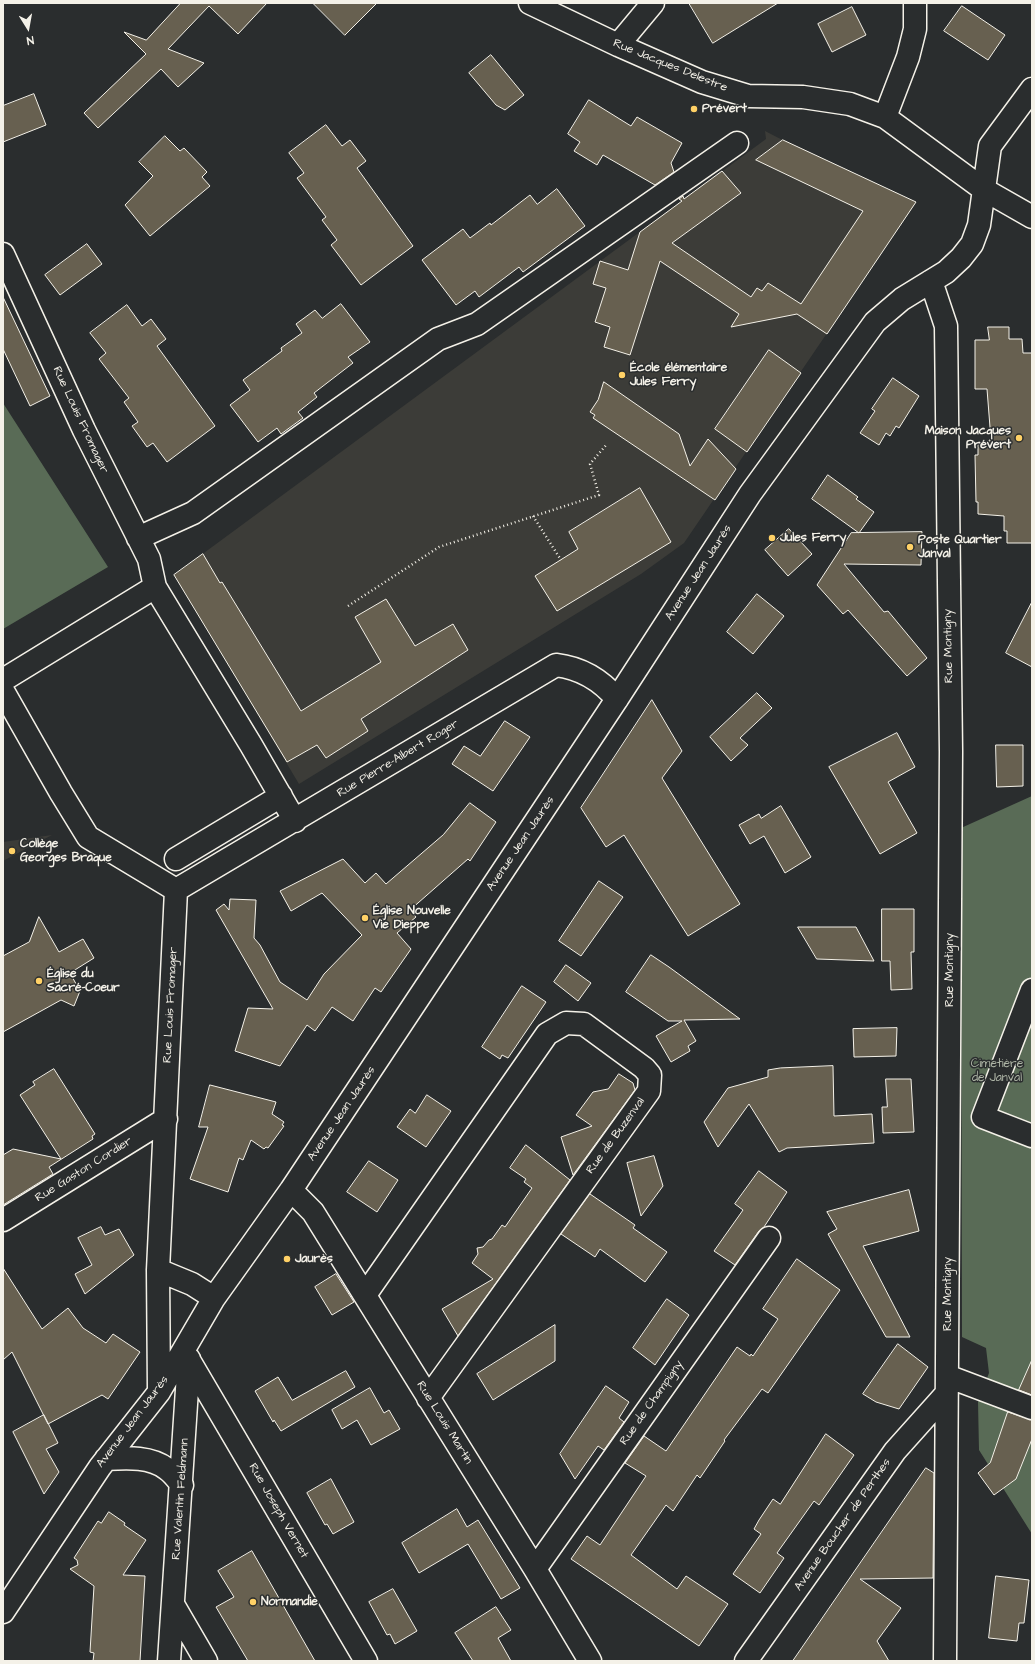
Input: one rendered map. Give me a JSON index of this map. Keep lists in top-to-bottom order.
{
  "streets": {
    "street": [
      "Rue Jacques Delestre",
      "Rue Louis Fromager",
      "Avenue Jean Jaurès",
      "Rue Montigny",
      "Rue Pierre-Albert Roger",
      "Rue de Buzenval",
      "Rue Gaston Cordier",
      "Rue de Champigny",
      "Rue Louis Martin",
      "Rue Valentin Feldmann",
      "Rue Joseph Vernet",
      "Avenue Boucher de Perthes"
    ]
  },
  "crossings": [
    ["Rue Jacques Delestre", "Avenue Jean Jaurès"],
    ["Rue Louis Fromager", "Avenue Jean Jaurès"],
    ["Rue Louis Fromager", "Rue Pierre-Albert Roger"],
    ["Rue Louis Fromager", "Rue Gaston Cordier"],
    ["Avenue Jean Jaurès", "Rue Montigny"],
    ["Avenue Jean Jaurès", "Rue Pierre-Albert Roger"],
    ["Avenue Jean Jaurès", "Rue Louis Martin"],
    ["Avenue Jean Jaurès", "Rue Valentin Feldmann"],
    ["Rue Montigny", "Avenue Boucher de Perthes"],
    ["Rue de Buzenval", "Rue Louis Martin"],
    ["Rue de Champigny", "Rue Louis Martin"],
    ["Rue Valentin Feldmann", "Rue Joseph Vernet"]
  ],
  "parks": ["Cimetière de Janval"],
  "places": [
    "Prévert",
    "École élémentaire Jules Ferry",
    "Maison Jacques Prévert",
    "Jules Ferry",
    "Poste Quartier Janval",
    "Collège Georges Braque",
    "Église Nouvelle Vie Dieppe",
    "Église du Sacré-Coeur",
    "Jaurès",
    "Normandie"
  ],
  "north": "bottom"
}
